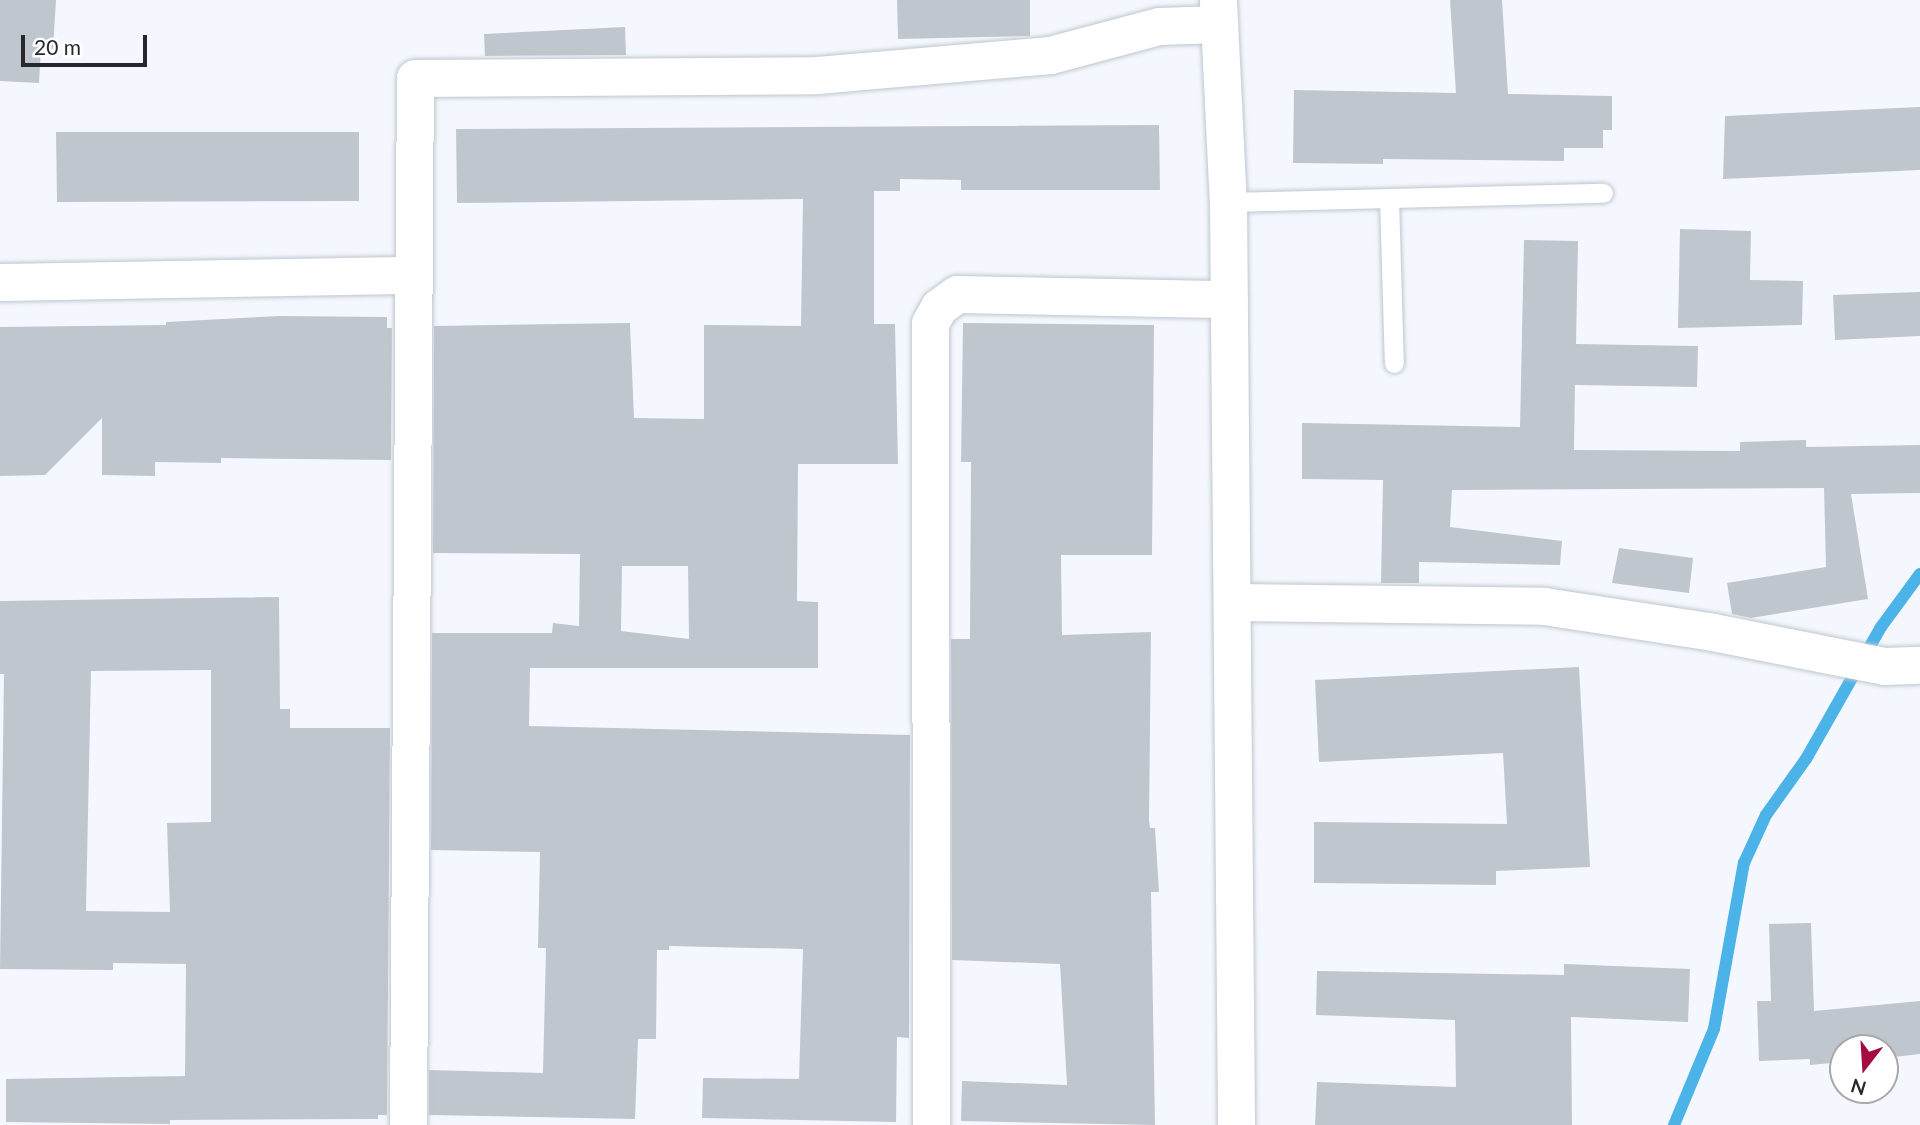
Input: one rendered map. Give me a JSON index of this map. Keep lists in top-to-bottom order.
{
  "scale_bar": "20 m",
  "north": "bottom"
}
